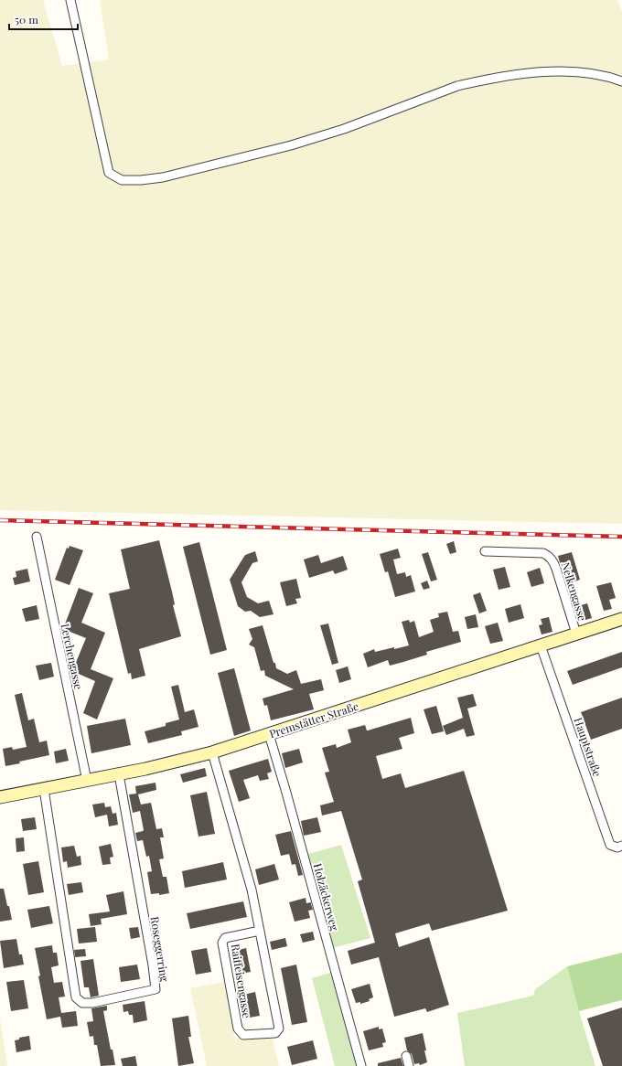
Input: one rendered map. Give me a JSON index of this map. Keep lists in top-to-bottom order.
{
  "streets": {
    "main road": ["Premstätter Straße"],
    "street": [
      "Nelkengasse",
      "Lerchengasse",
      "Hauptstraße",
      "Holzäckerweg",
      "Roseggerring",
      "Raiffeisengasse"
    ]
  },
  "crossings": [
    ["Nelkengasse", "Premstätter Straße"],
    ["Lerchengasse", "Premstätter Straße"],
    ["Premstätter Straße", "Hauptstraße"],
    ["Premstätter Straße", "Holzäckerweg"],
    ["Premstätter Straße", "Roseggerring"],
    ["Premstätter Straße", "Raiffeisengasse"]
  ],
  "scale_bar": "50 m"
}
